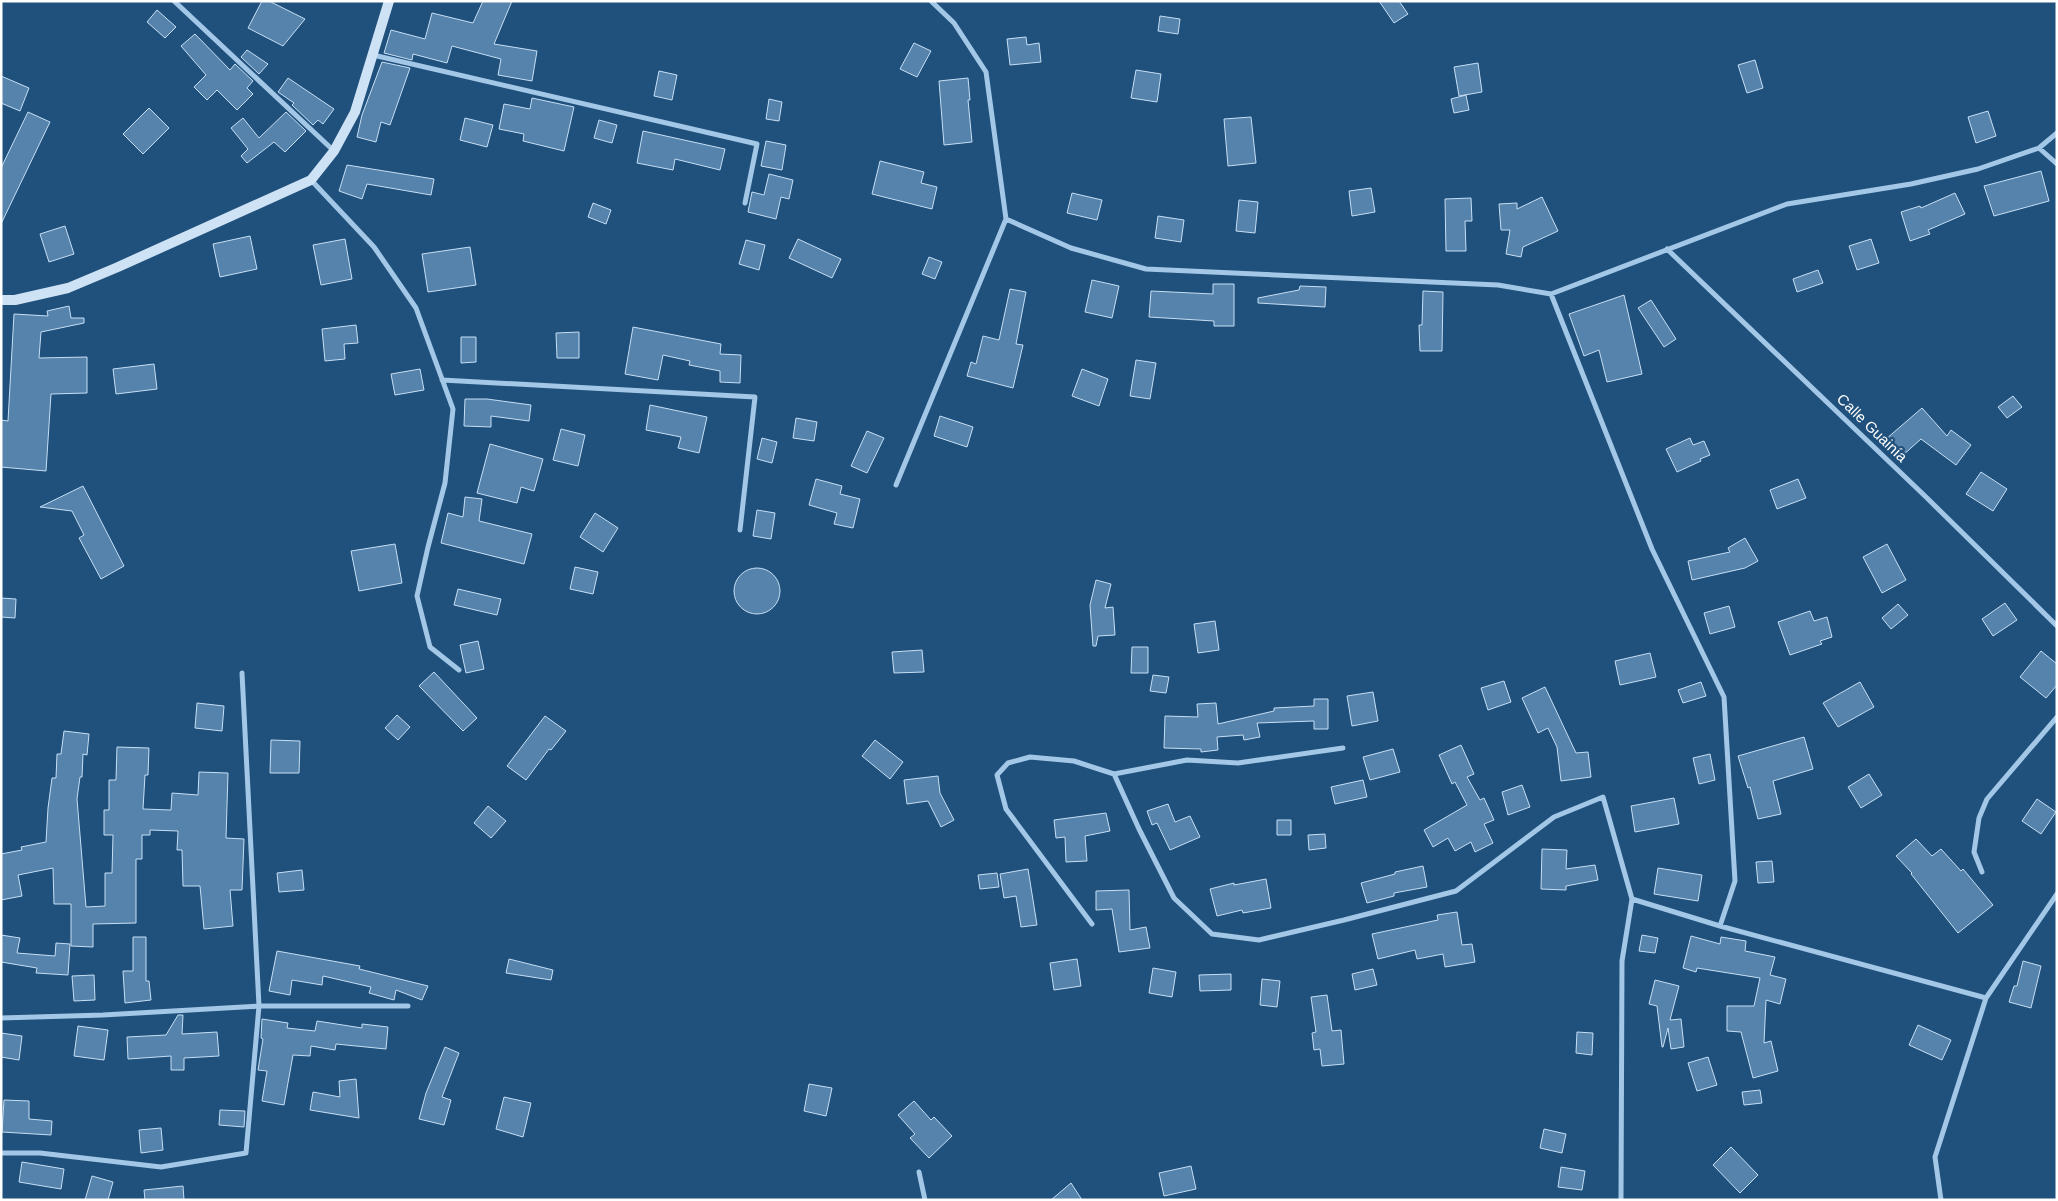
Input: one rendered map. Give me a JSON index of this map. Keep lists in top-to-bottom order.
{
  "streets": {
    "street": ["Calle Guainía"]
  }
}
